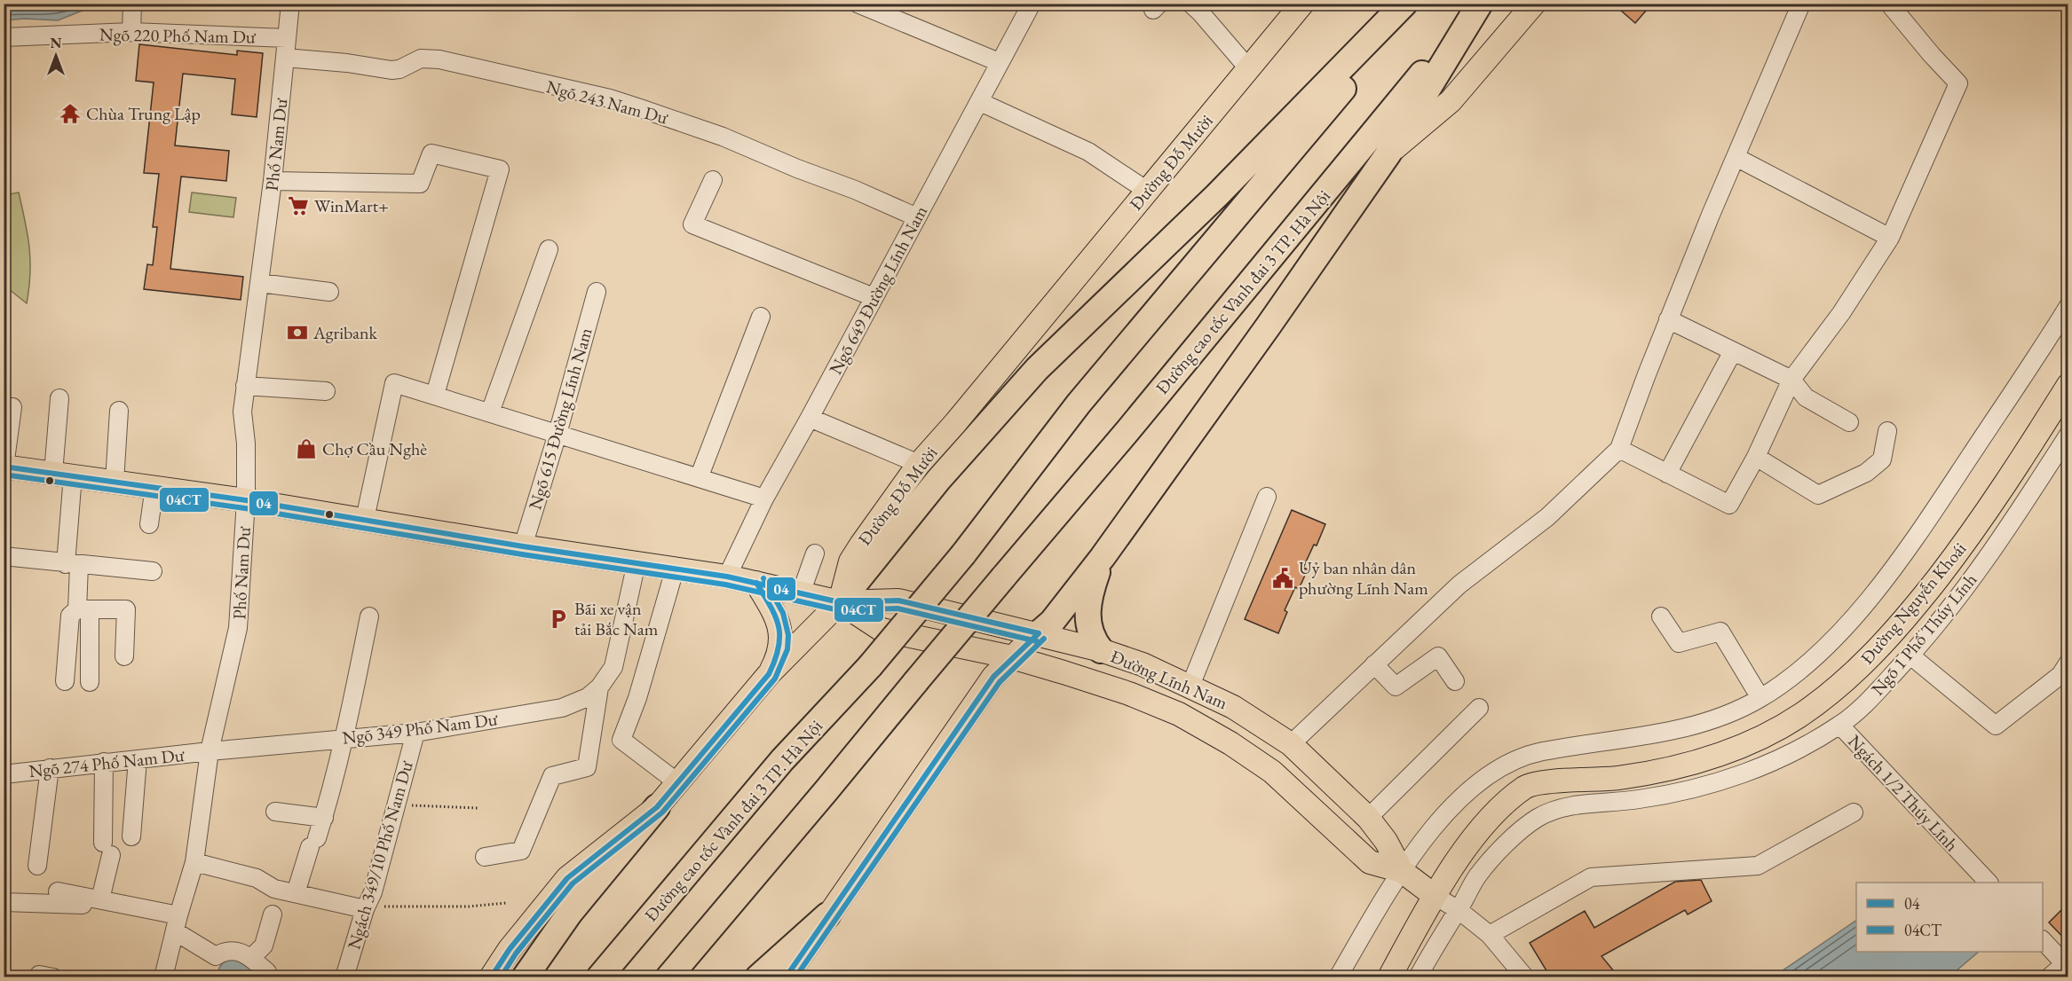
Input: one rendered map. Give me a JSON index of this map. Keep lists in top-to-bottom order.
{
  "streets": {
    "highway": ["Đường cao tốc Vành đai 3 TP. Hà Nội"],
    "main road": ["Đường Đỗ Mười", "Đường Nguyễn Khoái", "Đường Lĩnh Nam"],
    "street": [
      "Ngõ 220 Phố Nam Dư",
      "Ngõ 243 Nam Dư",
      "Phố Nam Dư",
      "Ngõ 649 Đường Lĩnh Nam",
      "Ngõ 615 Đường Lĩnh Nam",
      "Ngõ 1 Phố Thúy Lĩnh",
      "Ngõ 349 Phố Nam Dư",
      "Ngõ 274 Phố Nam Dư",
      "Ngách 1/2 Thúy Lĩnh",
      "Ngách 349/10 Phố Nam Dư"
    ]
  },
  "crossings": [
    ["Ngõ 220 Phố Nam Dư", "Phố Nam Dư"],
    ["Ngõ 243 Nam Dư", "Phố Nam Dư"],
    ["Ngõ 243 Nam Dư", "Ngõ 649 Đường Lĩnh Nam"],
    ["Phố Nam Dư", "Đường Lĩnh Nam"],
    ["Phố Nam Dư", "Ngõ 349 Phố Nam Dư"],
    ["Phố Nam Dư", "Ngõ 274 Phố Nam Dư"],
    ["Đường Đỗ Mười", "Đường Lĩnh Nam"],
    ["Ngõ 649 Đường Lĩnh Nam", "Đường Lĩnh Nam"],
    ["Ngõ 615 Đường Lĩnh Nam", "Đường Lĩnh Nam"],
    ["Đường Nguyễn Khoái", "Đường Lĩnh Nam"],
    ["Ngõ 1 Phố Thúy Lĩnh", "Ngách 1/2 Thúy Lĩnh"],
    ["Đường Lĩnh Nam", "Ngõ 349 Phố Nam Dư"],
    ["Ngõ 349 Phố Nam Dư", "Ngõ 274 Phố Nam Dư"],
    ["Ngõ 349 Phố Nam Dư", "Ngách 349/10 Phố Nam Dư"]
  ],
  "places": {
    "temple": ["Chùa Trung Lập"],
    "supermarket": ["WinMart+"],
    "bank": ["Agribank"],
    "shop": ["Chợ Cầu Nghè"],
    "public building": ["Uỷ ban nhân dân phường Lĩnh Nam"],
    "parking": ["Bãi xe vận tải Bắc Nam"]
  },
  "lines": ["transit line 04", "transit line 04CT"],
  "legend": ["04", "04CT"],
  "north": "top"
}
